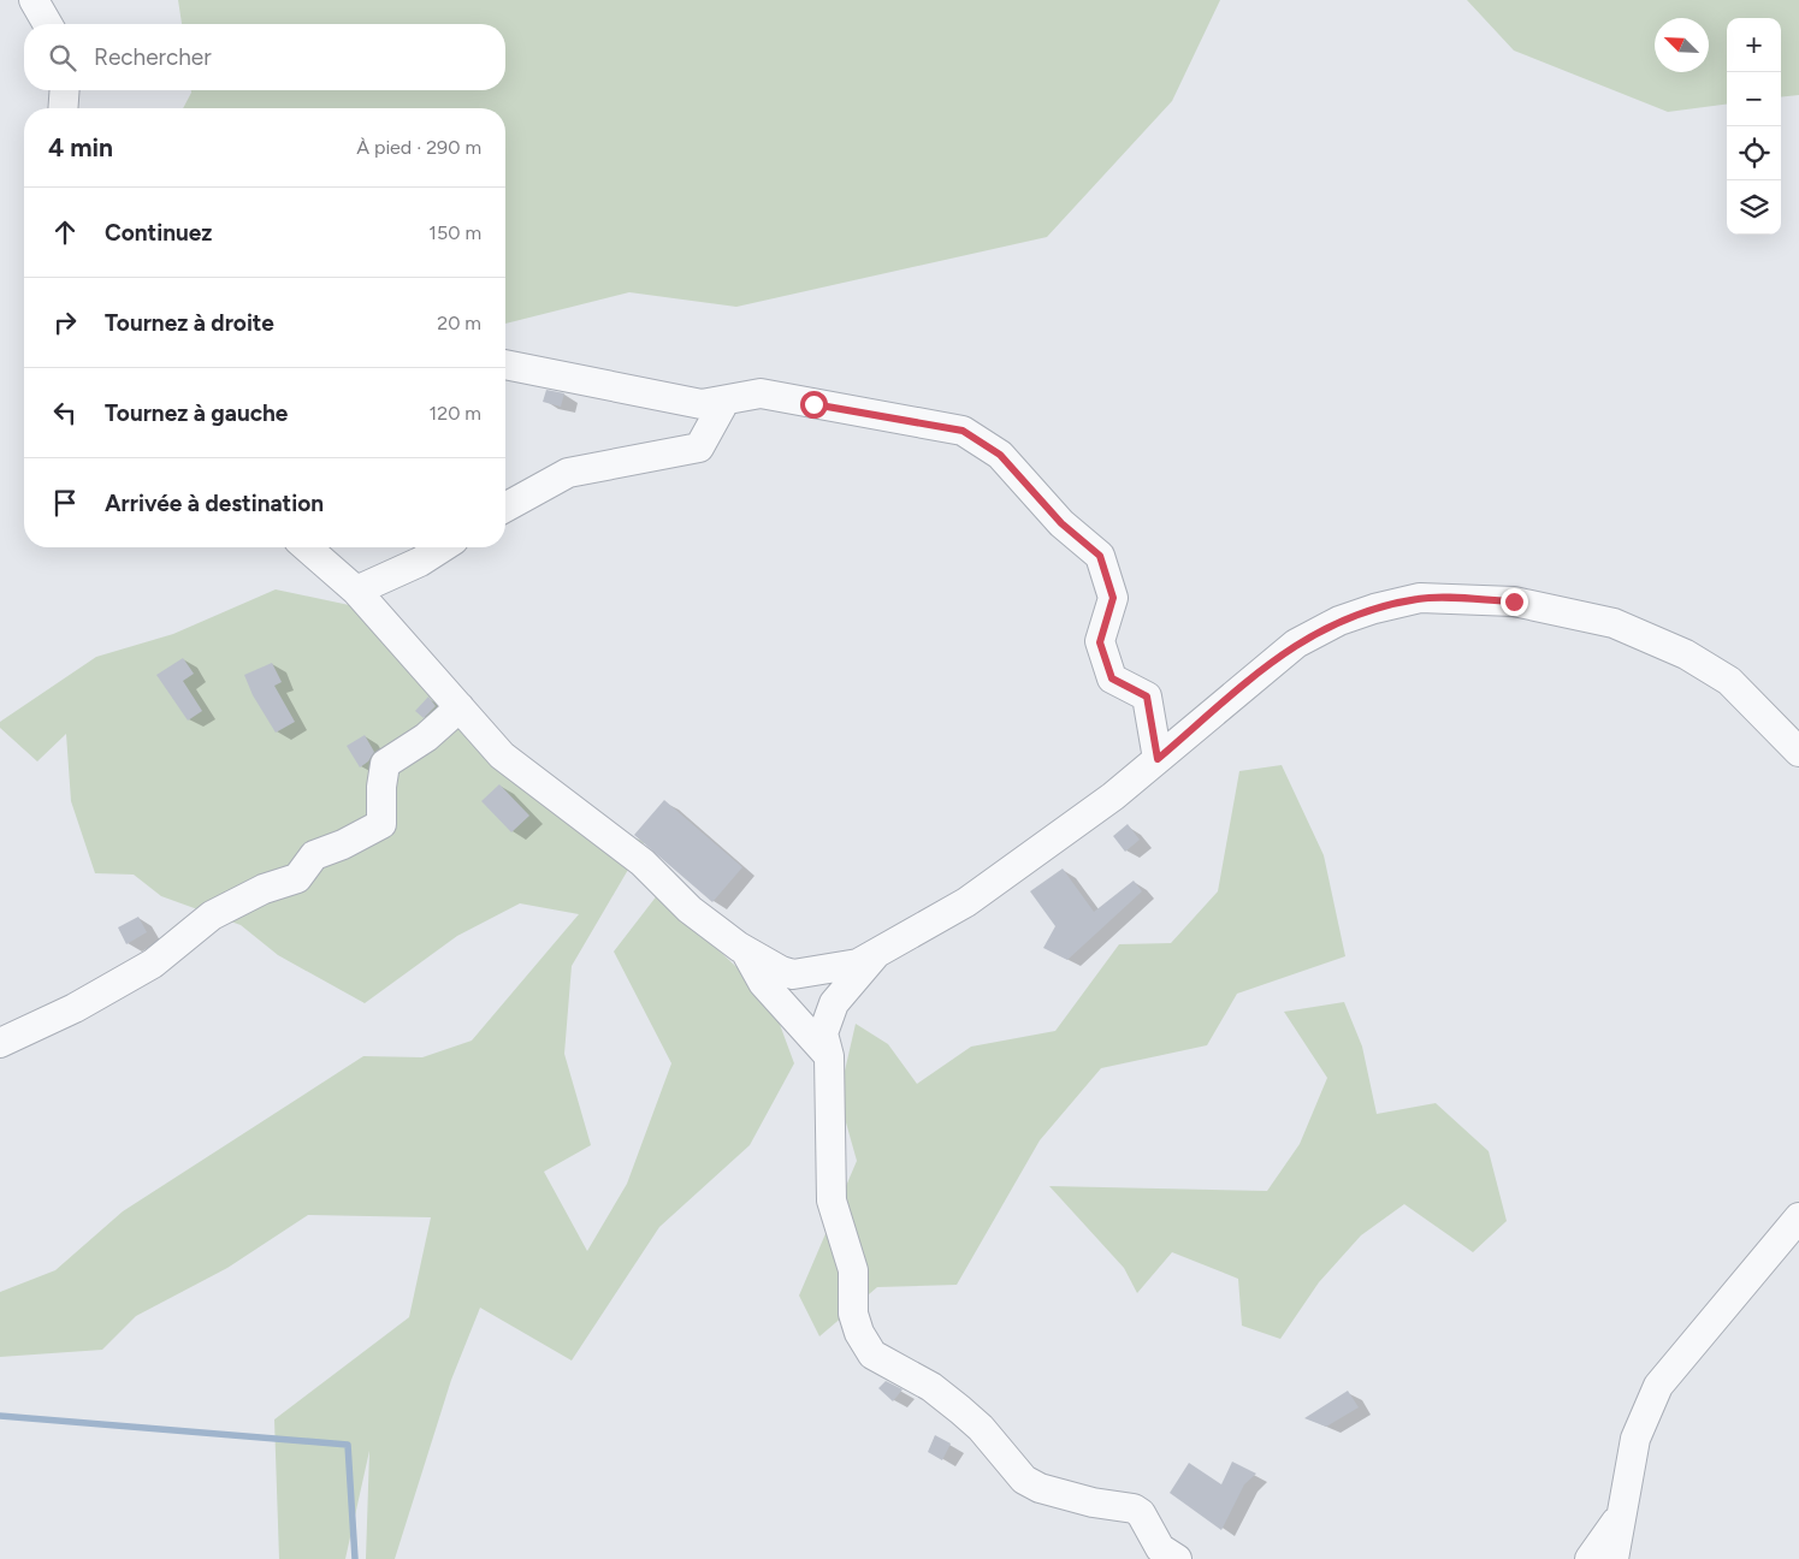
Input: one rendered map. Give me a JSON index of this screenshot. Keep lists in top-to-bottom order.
{
  "north": "top left",
  "page": {
    "map_buttons": ["+", "−"],
    "search": "Rechercher",
    "heading": ["4 min", "À pied · 290 m"],
    "list": [
      ["Continuez", "150 m"],
      ["Tournez à droite", "20 m"],
      ["Tournez à gauche", "120 m"],
      "Arrivée à destination"
    ]
  }
}
